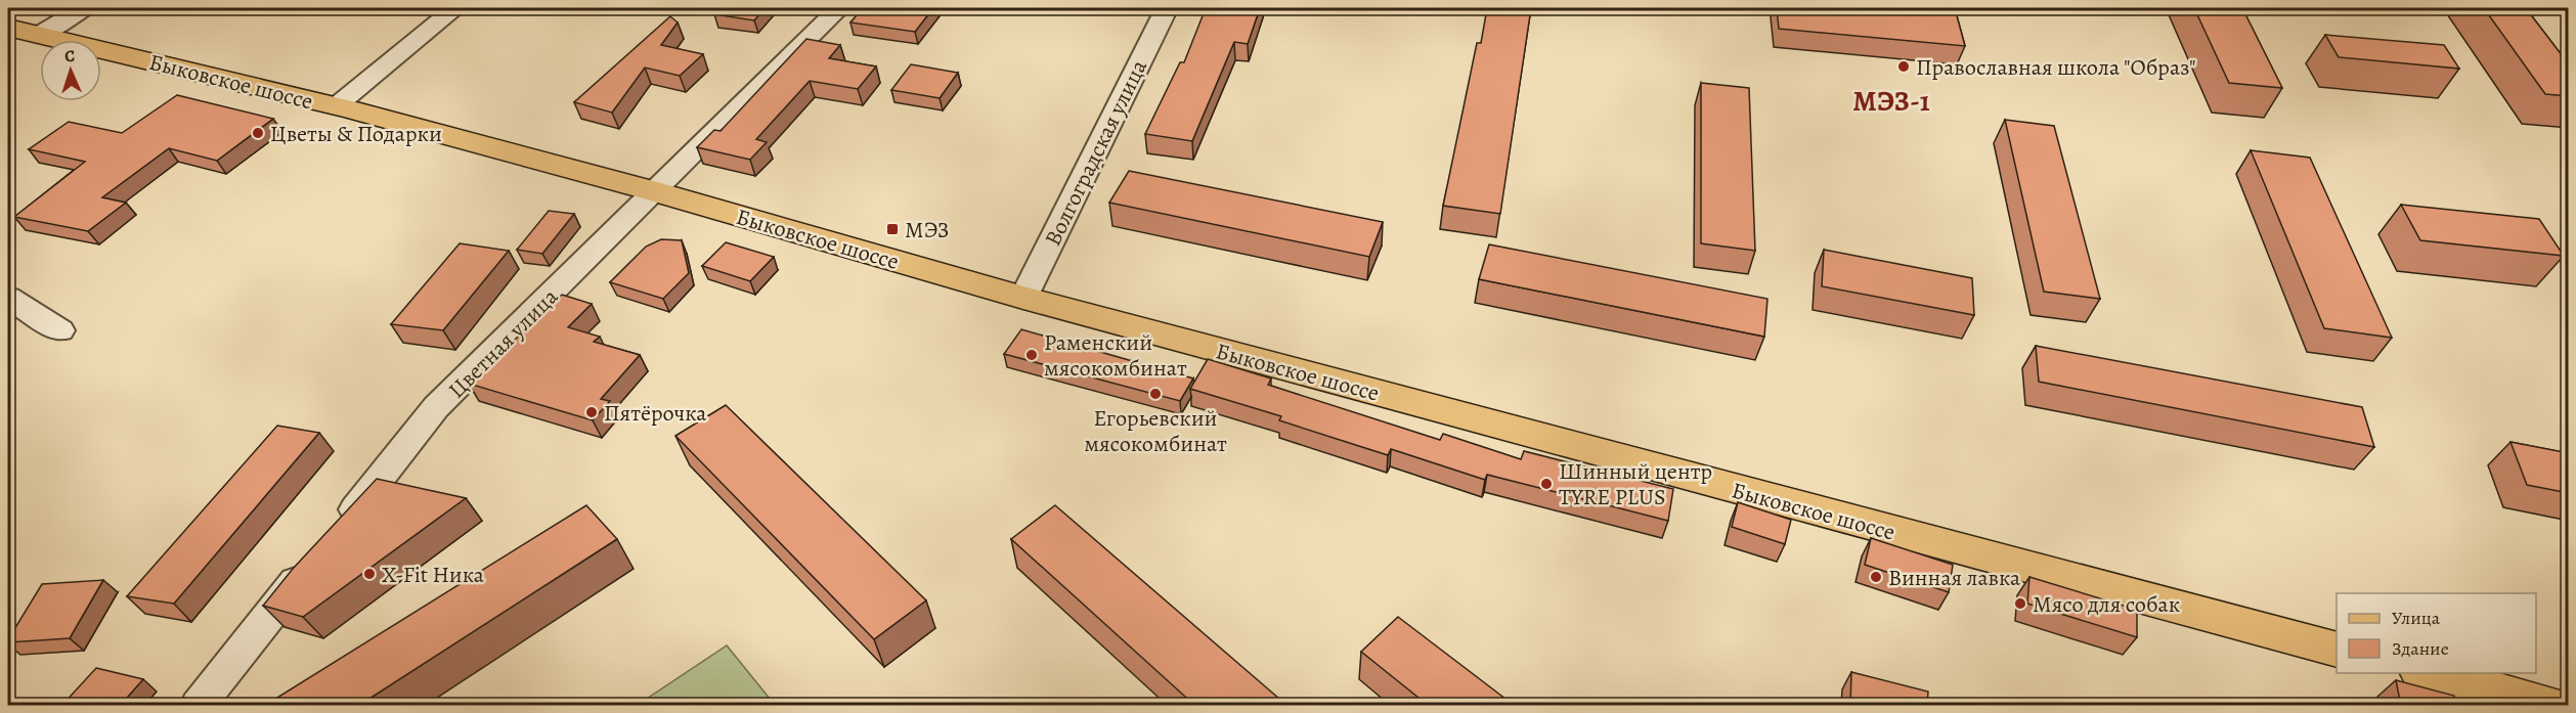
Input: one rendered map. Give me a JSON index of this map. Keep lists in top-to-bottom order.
{
  "streets": {
    "main road": ["Быковское шоссе"],
    "street": ["Волгоградская улица", "Цветная улица"]
  },
  "crossings": [
    ["Быковское шоссе", "Волгоградская улица"],
    ["Быковское шоссе", "Цветная улица"]
  ],
  "districts": ["МЭЗ-1"],
  "places": {
    "other": [
      "Православная школа \"Образ\"",
      "Цветы & Подарки",
      "Раменский мясокомбинат",
      "Егорьевский мясокомбинат",
      "Пятёрочка",
      "Шинный центр TYRE PLUS",
      "X-Fit Ника",
      "Винная лавка",
      "Мясо для собак"
    ],
    "transit": ["МЭЗ"]
  },
  "legend": ["Улица", "Здание"],
  "north": "top"
}
